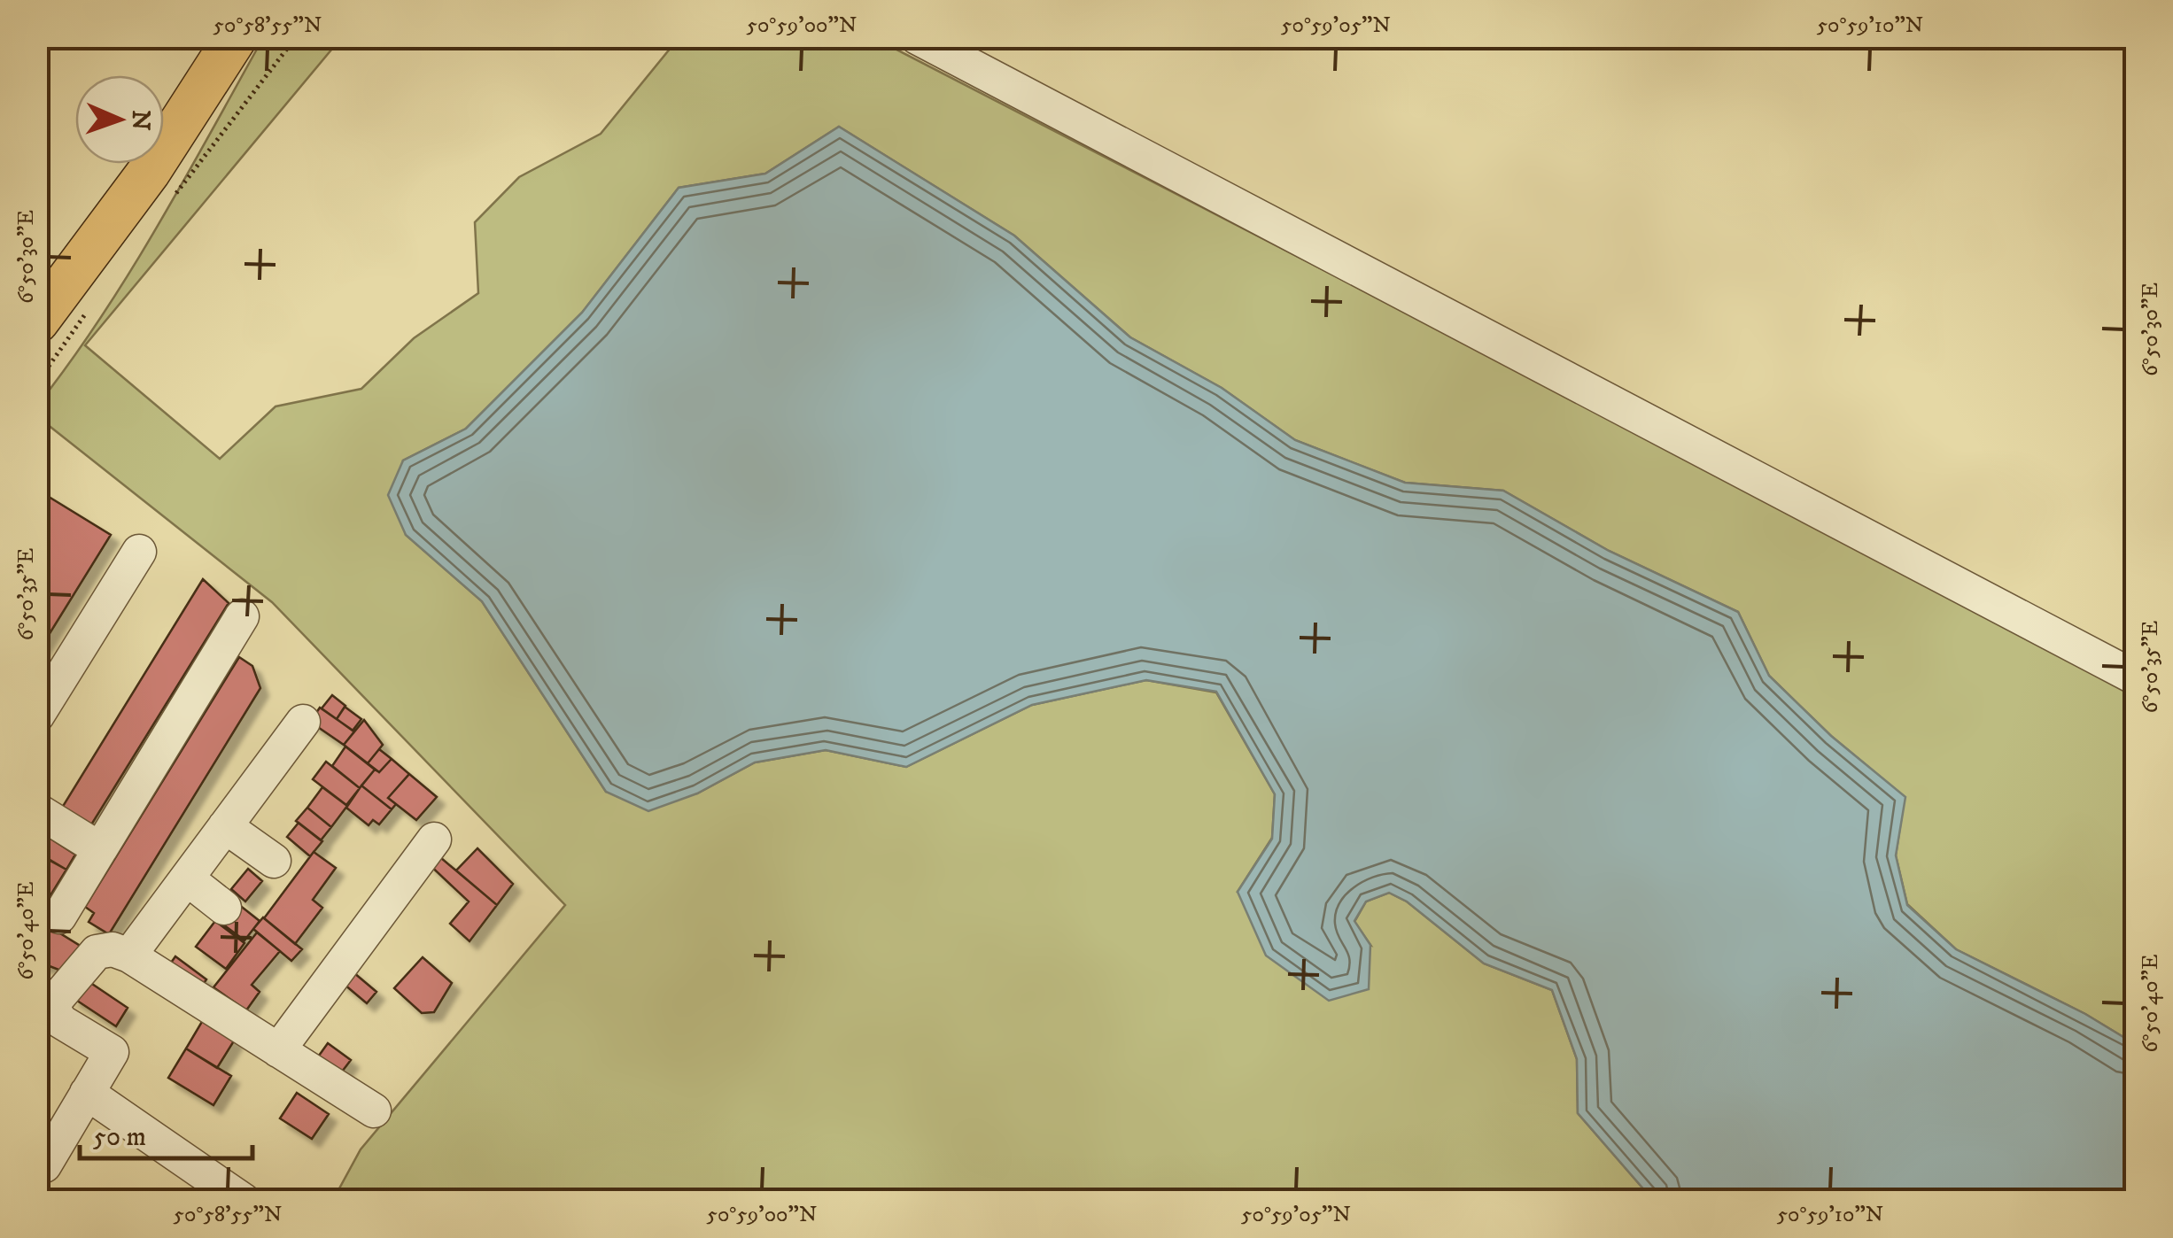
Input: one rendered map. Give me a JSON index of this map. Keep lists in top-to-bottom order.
{
  "scale_bar": "50 m",
  "north": "right",
  "coordinates": [
    "50°58'55\"N",
    "50°59'00\"N",
    "50°59'05\"N",
    "50°59'10\"N",
    "6°50'30\"E",
    "6°50'35\"E",
    "6°50'40\"E"
  ]
}
